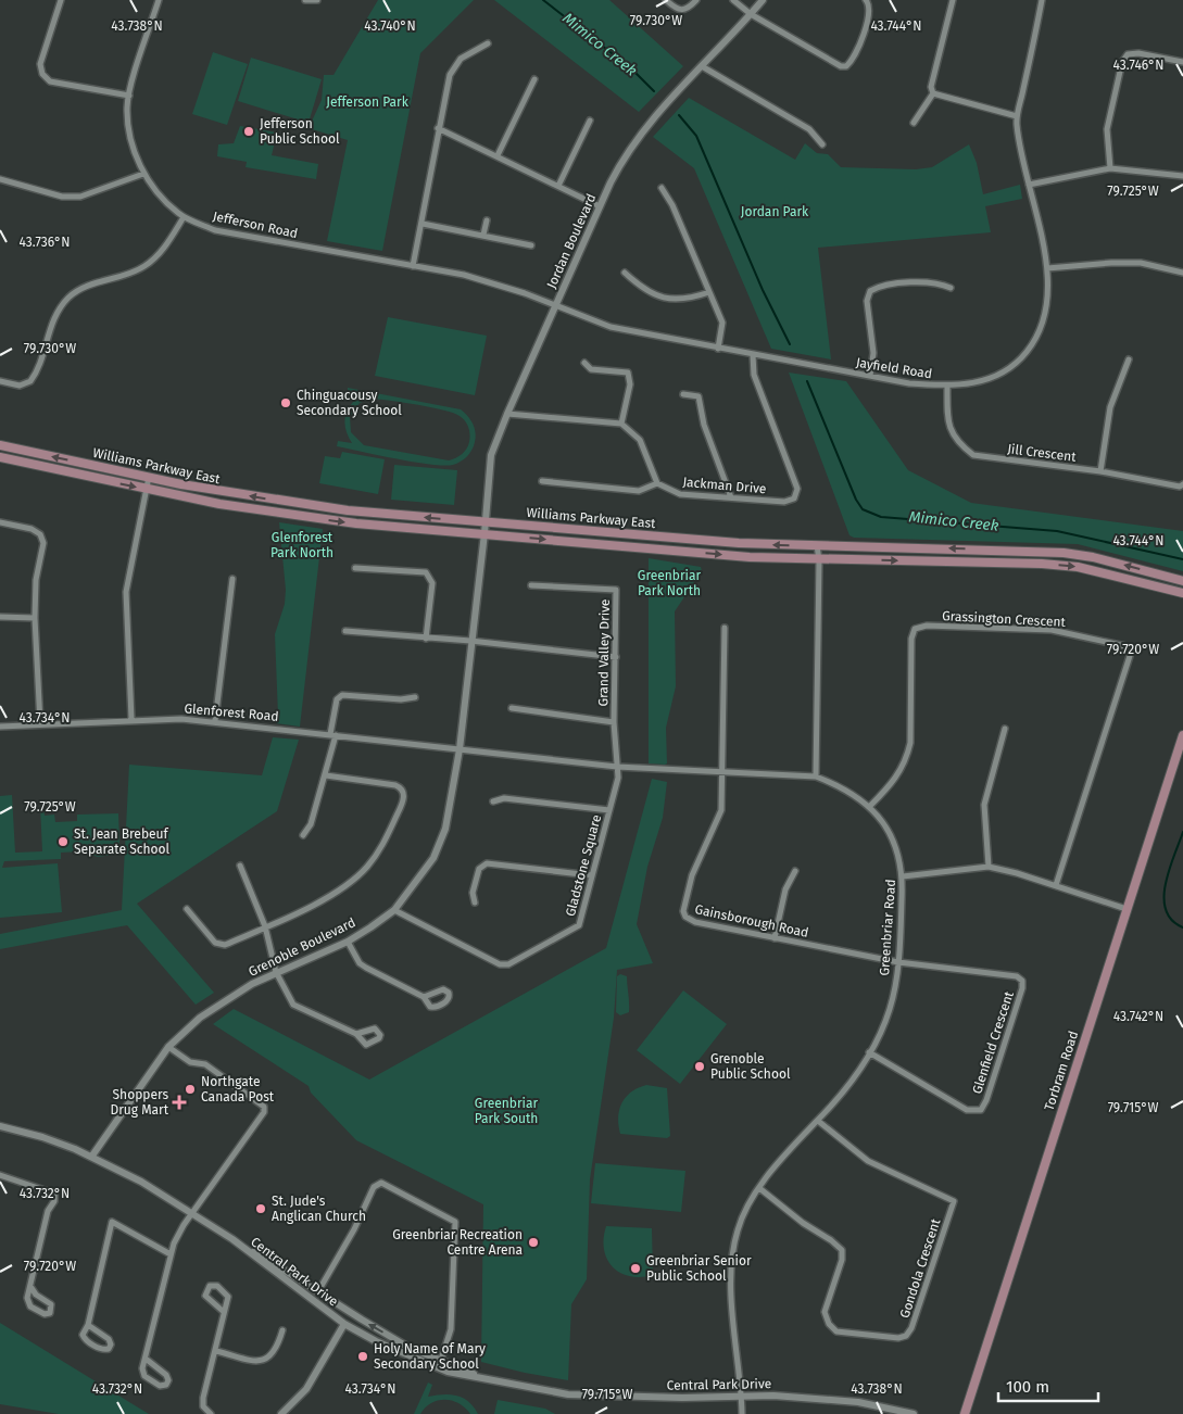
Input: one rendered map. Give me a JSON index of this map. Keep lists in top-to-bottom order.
{
  "streets": {
    "main road": ["Williams Parkway East", "Torbram Road"],
    "street": [
      "Jefferson Road",
      "Jordan Boulevard",
      "Jayfield Road",
      "Jill Crescent",
      "Jackman Drive",
      "Grassington Crescent",
      "Grand Valley Drive",
      "Glenforest Road",
      "Gladstone Square",
      "Gainsborough Road",
      "Greenbriar Road",
      "Grenoble Boulevard",
      "Glenfield Crescent",
      "Gondola Crescent",
      "Central Park Drive"
    ]
  },
  "crossings": [
    ["Jefferson Road", "Jordan Boulevard"],
    ["Jefferson Road", "Jayfield Road"],
    ["Jordan Boulevard", "Jayfield Road"],
    ["Jordan Boulevard", "Williams Parkway East"],
    ["Jordan Boulevard", "Grenoble Boulevard"],
    ["Jayfield Road", "Jill Crescent"],
    ["Jayfield Road", "Jackman Drive"],
    ["Williams Parkway East", "Grenoble Boulevard"],
    ["Grassington Crescent", "Greenbriar Road"],
    ["Grand Valley Drive", "Gladstone Square"],
    ["Grand Valley Drive", "Greenbriar Road"],
    ["Glenforest Road", "Greenbriar Road"],
    ["Glenforest Road", "Grenoble Boulevard"],
    ["Gladstone Square", "Greenbriar Road"],
    ["Gladstone Square", "Grenoble Boulevard"],
    ["Gainsborough Road", "Greenbriar Road"],
    ["Gainsborough Road", "Glenfield Crescent"],
    ["Greenbriar Road", "Grenoble Boulevard"],
    ["Greenbriar Road", "Glenfield Crescent"],
    ["Greenbriar Road", "Gondola Crescent"],
    ["Greenbriar Road", "Central Park Drive"],
    ["Grenoble Boulevard", "Central Park Drive"]
  ],
  "water": ["Mimico Creek"],
  "parks": [
    "Jefferson Park",
    "Jordan Park",
    "Glenforest Park North",
    "Greenbriar Park North",
    "Greenbriar Park South"
  ],
  "places": {
    "other": [
      "Jefferson Public School",
      "Chinguacousy Secondary School",
      "St. Jean Brebeuf Separate School",
      "Grenoble Public School",
      "Northgate Canada Post",
      "St. Jude's Anglican Church",
      "Greenbriar Recreation Centre Arena",
      "Greenbriar Senior Public School",
      "Holy Name of Mary Secondary School"
    ],
    "health": ["Shoppers Drug Mart"]
  },
  "scale_bar": "100 m",
  "coordinates": [
    "79.730°W",
    "43.738°N",
    "43.740°N",
    "43.744°N",
    "43.746°N",
    "79.725°W",
    "43.736°N",
    "79.720°W",
    "43.734°N",
    "43.742°N",
    "79.715°W",
    "43.732°N"
  ]
}
